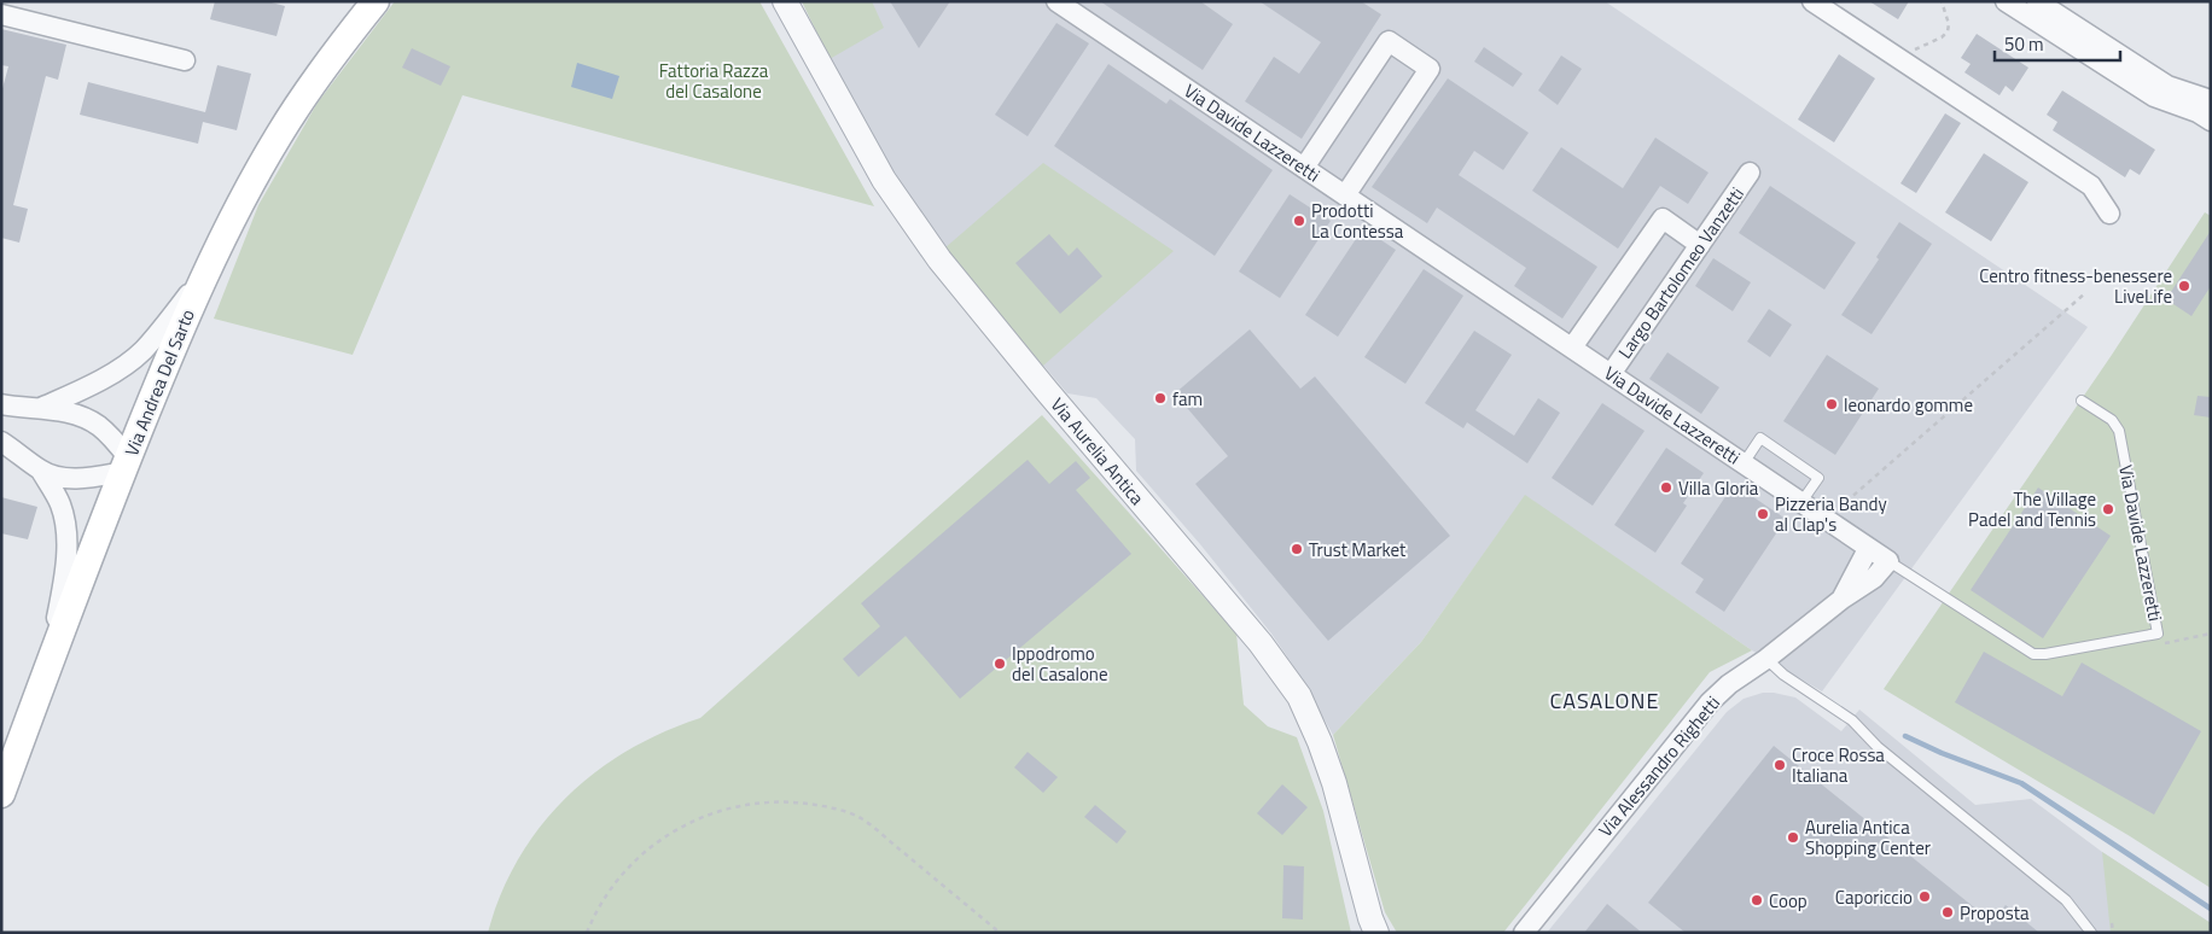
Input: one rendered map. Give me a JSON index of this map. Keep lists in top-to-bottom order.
{
  "streets": {
    "main road": ["Via Andrea Del Sarto"],
    "street": [
      "Via Davide Lazzeretti",
      "Largo Bartolomeo Vanzetti",
      "Via Aurelia Antica",
      "Via Alessandro Righetti"
    ]
  },
  "crossings": [
    ["Via Davide Lazzeretti", "Largo Bartolomeo Vanzetti"],
    ["Via Davide Lazzeretti", "Via Alessandro Righetti"]
  ],
  "districts": ["CASALONE"],
  "parks": ["Fattoria Razza del Casalone"],
  "places": [
    "Prodotti La Contessa",
    "Centro fitness-benessere LiveLife",
    "fam",
    "leonardo gomme",
    "Villa Gloria",
    "The Village Padel and Tennis",
    "Pizzeria Bandy al Clap's",
    "Trust Market",
    "Ippodromo del Casalone",
    "Croce Rossa Italiana",
    "Aurelia Antica Shopping Center",
    "Caporiccio",
    "Coop",
    "Proposta"
  ],
  "scale_bar": "50 m"
}
